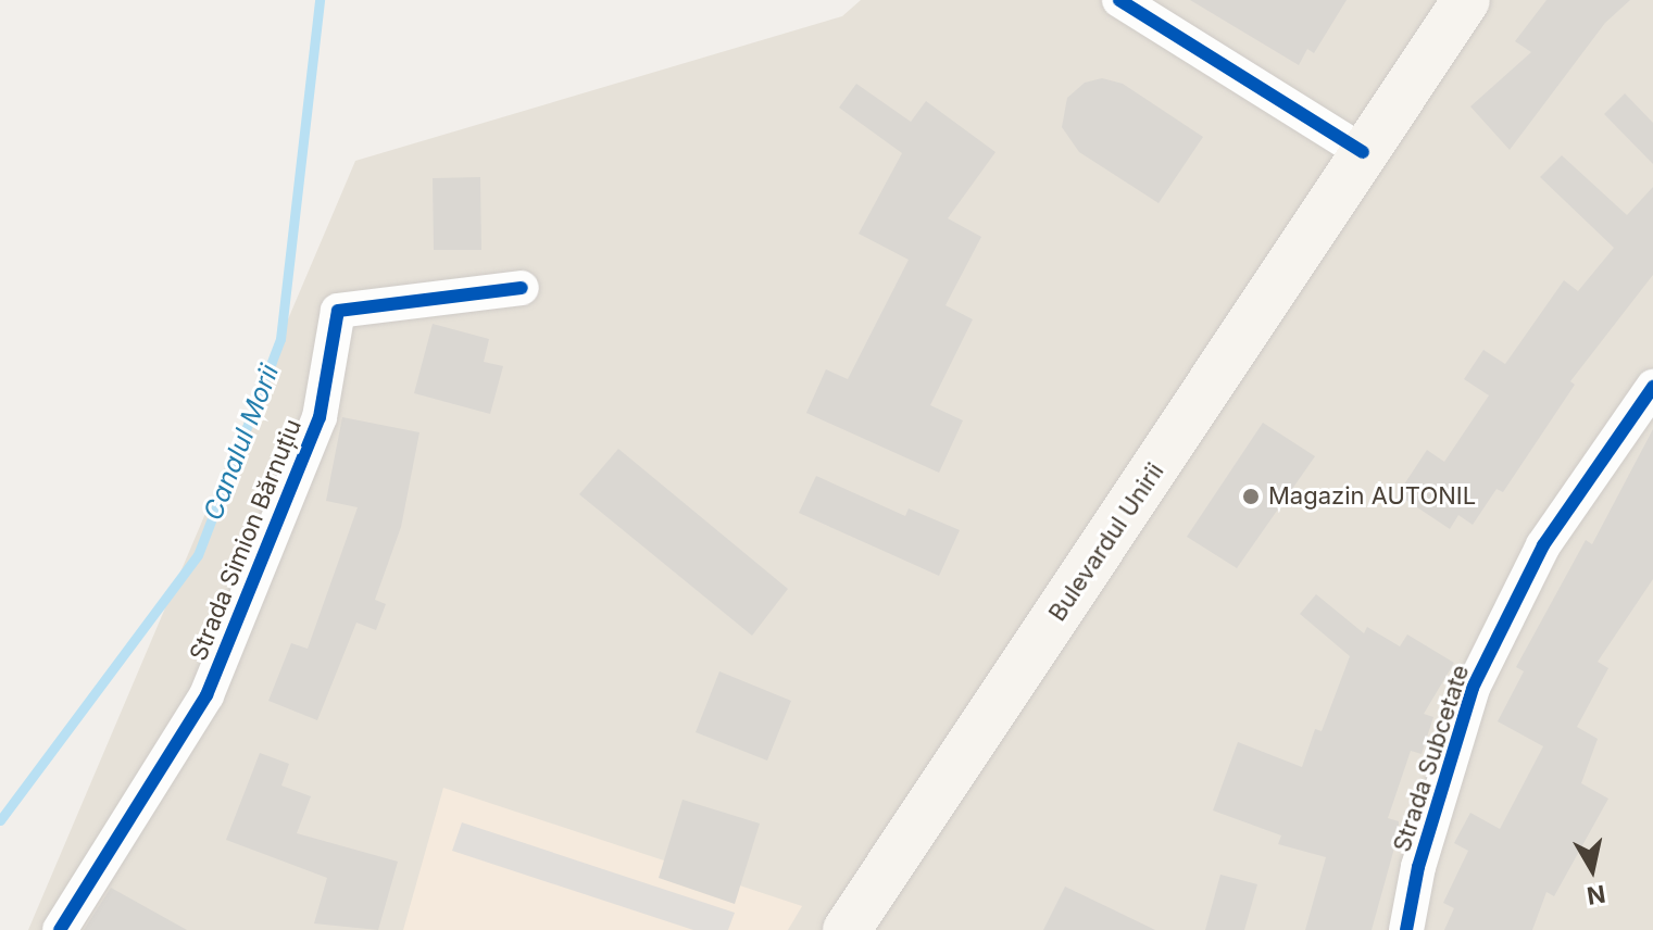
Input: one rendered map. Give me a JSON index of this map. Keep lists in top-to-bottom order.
{
  "streets": {
    "main road": ["Bulevardul Unirii"],
    "street": ["Strada Simion Bărnuțiu", "Strada Subcetate"]
  },
  "water": ["Canalul Morii"],
  "places": ["Magazin AUTONIL"],
  "north": "bottom"
}
